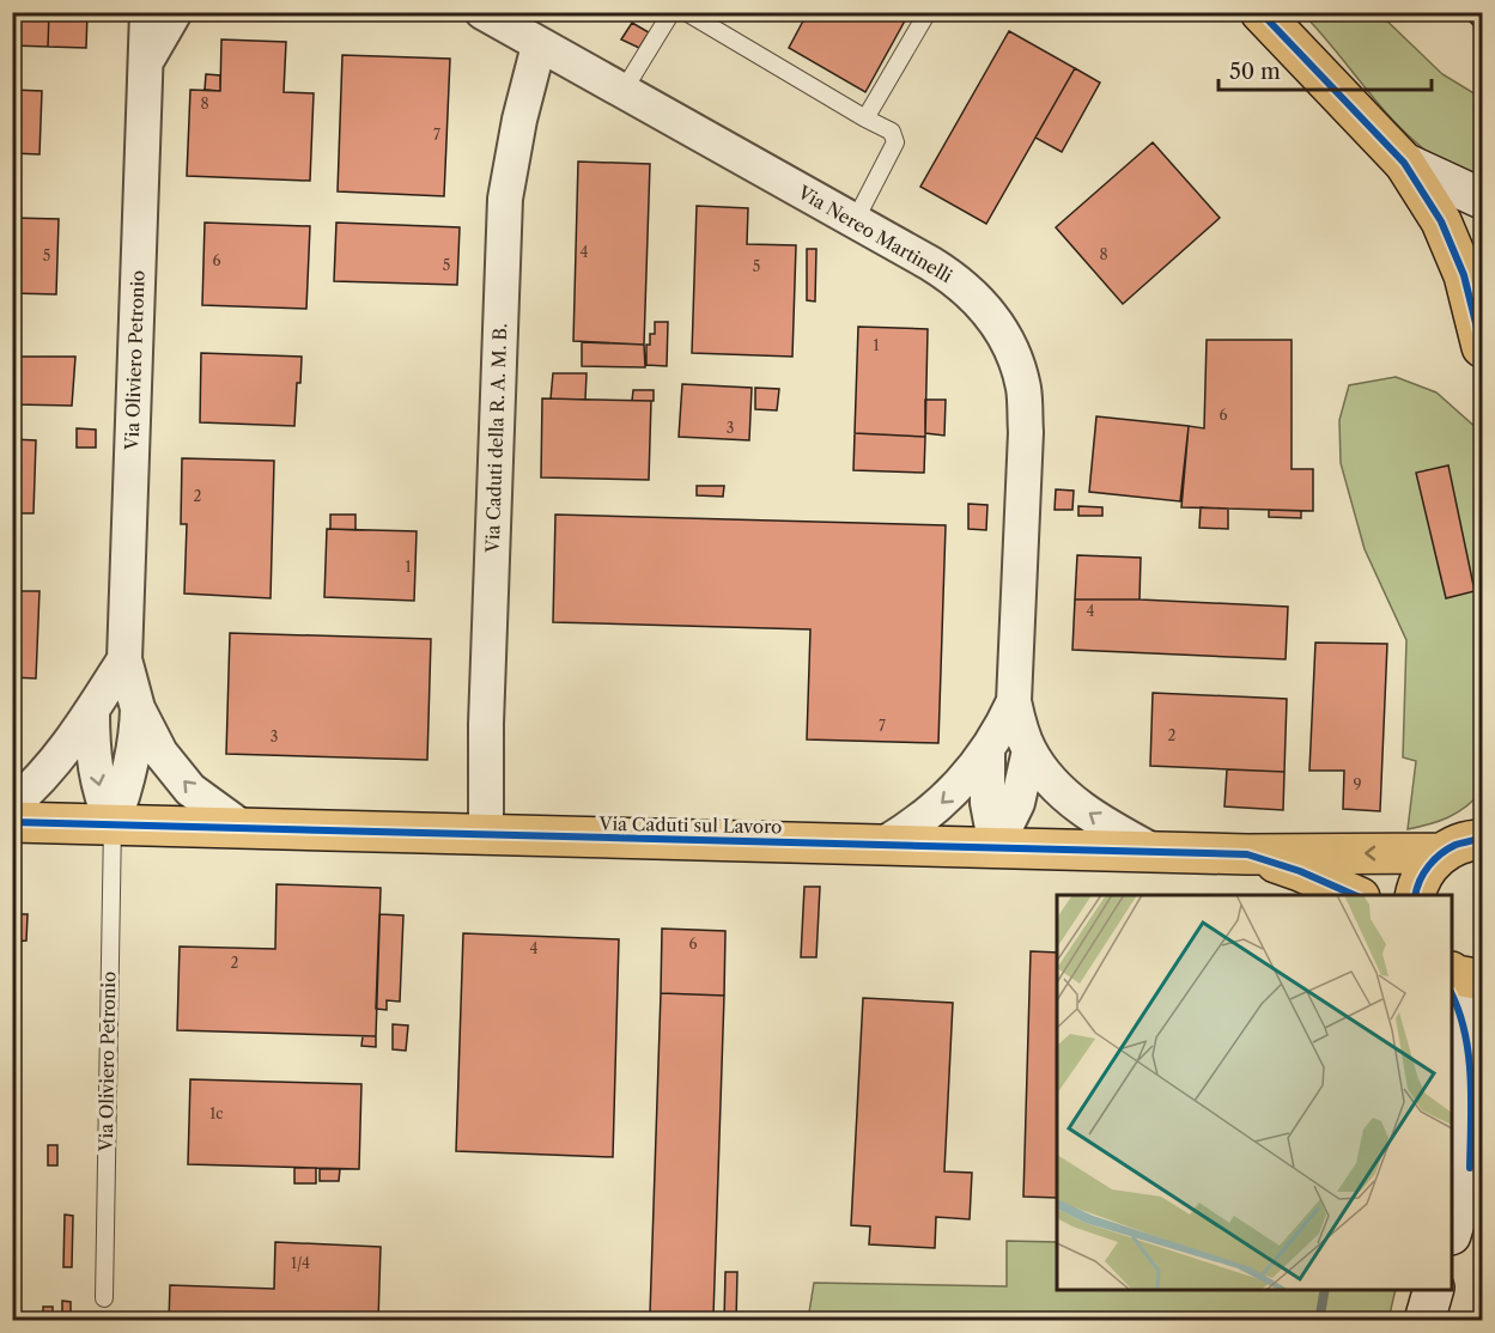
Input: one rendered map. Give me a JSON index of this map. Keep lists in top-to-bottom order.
{
  "streets": {
    "main road": ["Via Caduti sul Lavoro"],
    "street": ["Via Nereo Martinelli", "Via Oliviero Petronio", "Via Caduti della R. A. M. B."]
  },
  "crossings": [
    ["Via Nereo Martinelli", "Via Caduti della R. A. M. B."],
    ["Via Nereo Martinelli", "Via Caduti sul Lavoro"],
    ["Via Oliviero Petronio", "Via Caduti sul Lavoro"],
    ["Via Caduti della R. A. M. B.", "Via Caduti sul Lavoro"]
  ],
  "house_numbers": [
    "8",
    "7",
    "4",
    "8",
    "5",
    "6",
    "5",
    "5",
    "1",
    "6",
    "3",
    "2",
    "1",
    "4",
    "7",
    "2",
    "3",
    "9",
    "6",
    "4",
    "2",
    "1c",
    "1/4"
  ],
  "scale_bar": "50 m"
}
